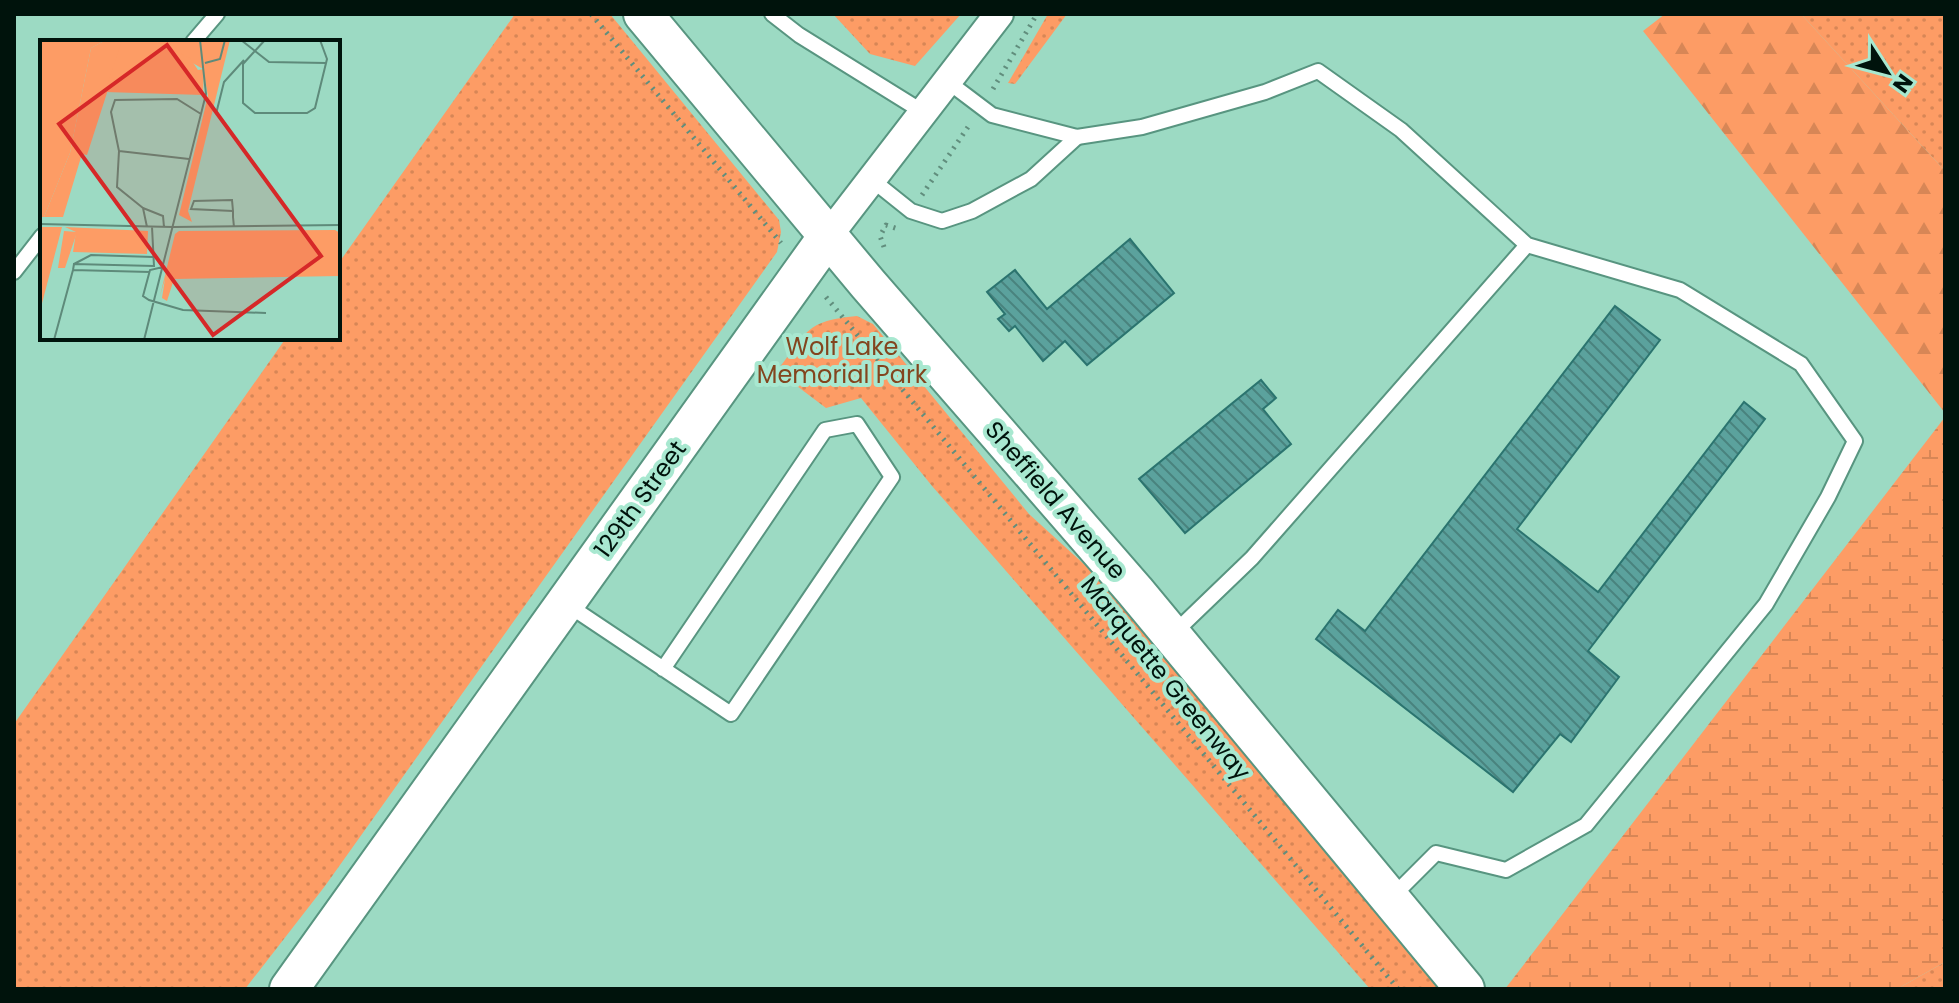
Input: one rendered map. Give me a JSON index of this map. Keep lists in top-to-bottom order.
{
  "streets": {
    "main road": ["129th Street", "Sheffield Avenue"],
    "path": ["Marquette Greenway"]
  },
  "crossings": [
    ["129th Street", "Sheffield Avenue"]
  ],
  "parks": ["Wolf Lake Memorial Park"],
  "north": "bottom right"
}
